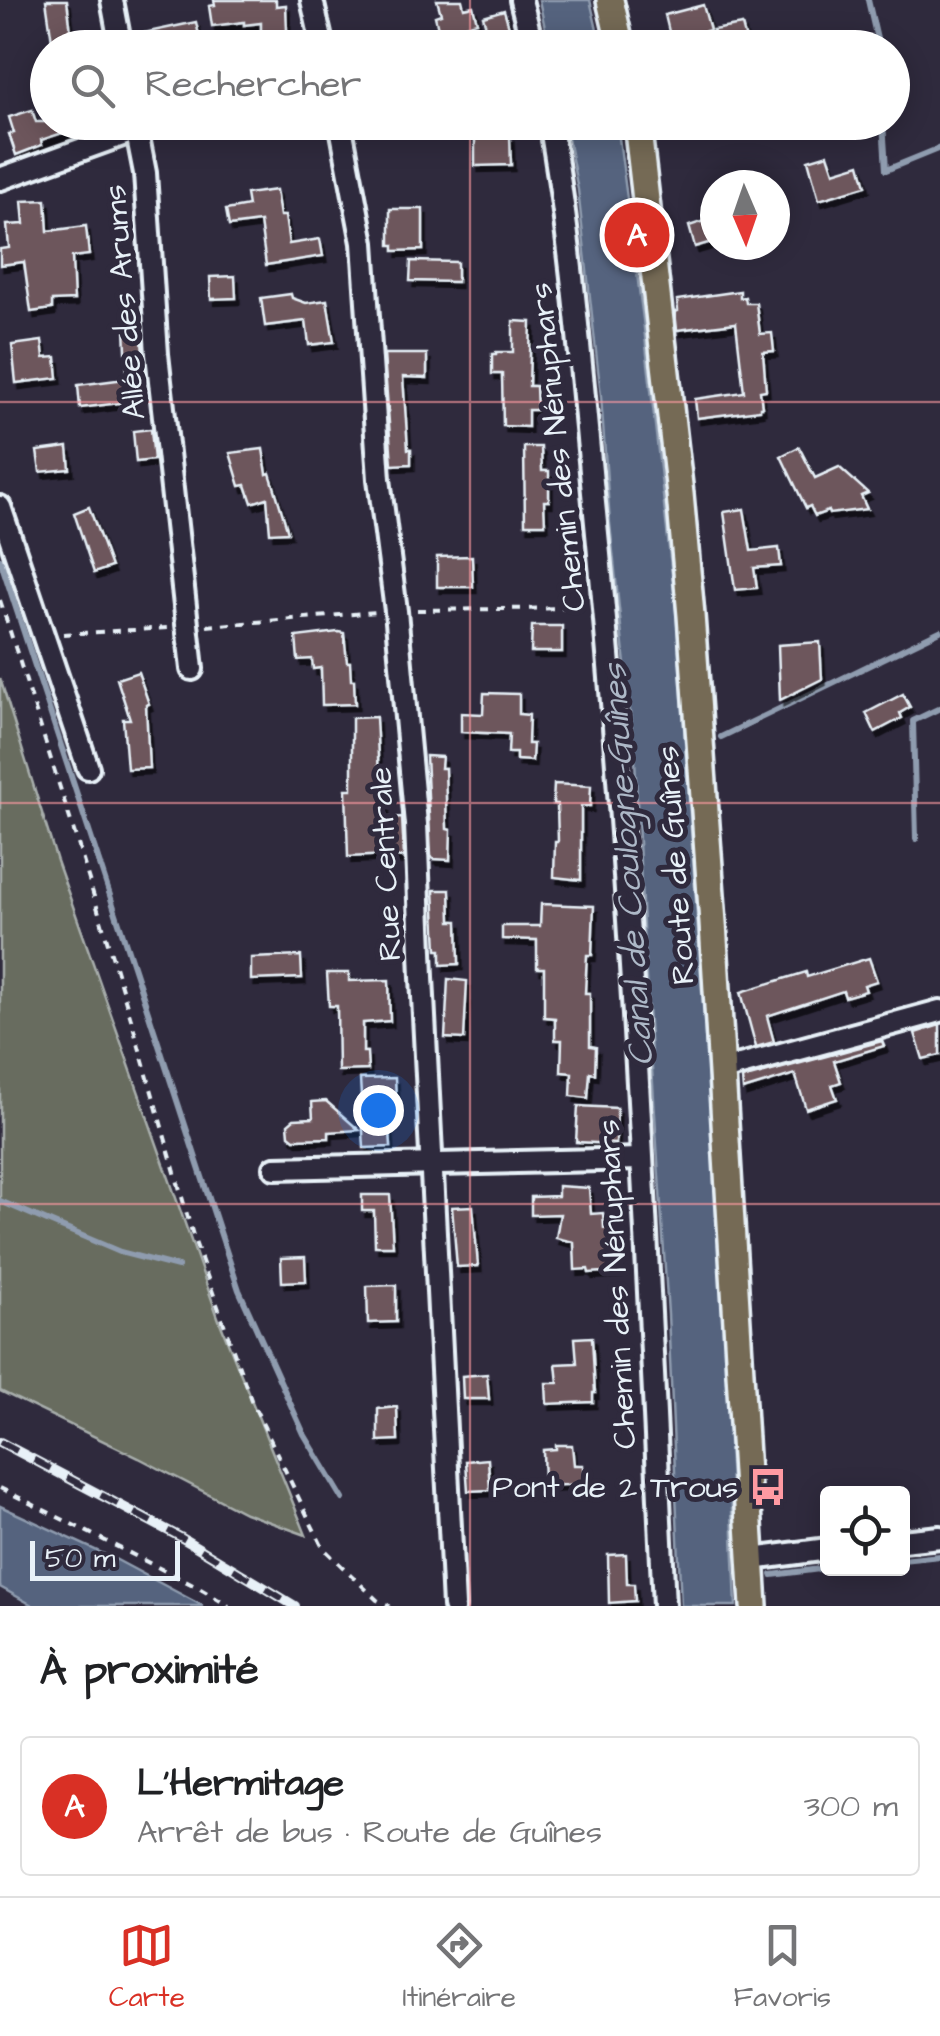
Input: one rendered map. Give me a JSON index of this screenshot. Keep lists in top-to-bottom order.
{
  "streets": {
    "main road": ["Route de Guînes"],
    "street": ["Allée des Arums", "Chemin des Nénuphars", "Rue Centrale"]
  },
  "water": ["Canal de Coulogne-Guînes"],
  "places": {
    "bus stop": ["Pont de 2 Trous"]
  },
  "scale_bar": "50 m",
  "north": "bottom",
  "page": {
    "search": "Rechercher",
    "pins": "A",
    "scale": "50 m",
    "heading": "À proximité",
    "list": [
      {
        "mark": "A",
        "name": "L'Hermitage",
        "note": "Arrêt de bus · Route de Guînes",
        "value": "300 m"
      }
    ],
    "nav": ["Carte", "Itinéraire", "Favoris"]
  }
}
